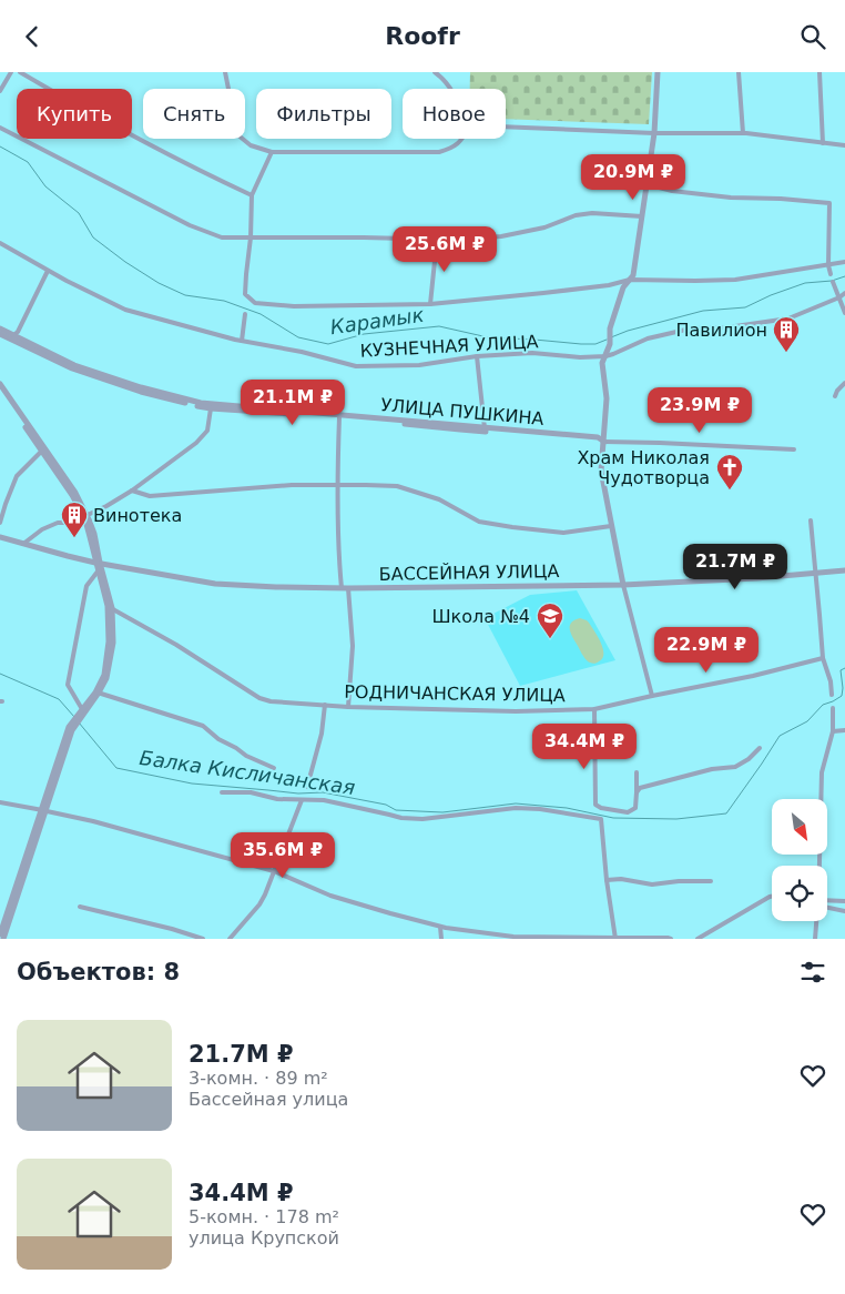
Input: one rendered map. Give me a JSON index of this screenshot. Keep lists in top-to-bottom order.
{
  "streets": {
    "street": [
      "КУЗНЕЧНАЯ УЛИЦА",
      "УЛИЦА ПУШКИНА",
      "БАССЕЙНАЯ УЛИЦА",
      "РОДНИЧАНСКАЯ УЛИЦА"
    ]
  },
  "water": ["Карамык", "Балка Кисличанская"],
  "places": {
    "building": ["Павилион", "Винотека"],
    "church": ["Храм Николая Чудотворца"],
    "school or university": ["Школа №4"]
  },
  "north": "bottom right",
  "page": {
    "header": "Roofr",
    "chip": [
      "Купить",
      "Снять",
      "Фильтры",
      "Новое"
    ],
    "price": [
      "20.9M ₽",
      "25.6M ₽",
      "21.1M ₽",
      "23.9M ₽",
      "21.7M ₽",
      "22.9M ₽",
      "34.4M ₽",
      "35.6M ₽"
    ],
    "heading": "Объектов: 8",
    "list": [
      {
        "name": "21.7M ₽",
        "note": "3-комн. · 89 m² · Бассейная улица"
      },
      {
        "name": "34.4M ₽",
        "note": "5-комн. · 178 m² · улица Крупской"
      }
    ]
  }
}
